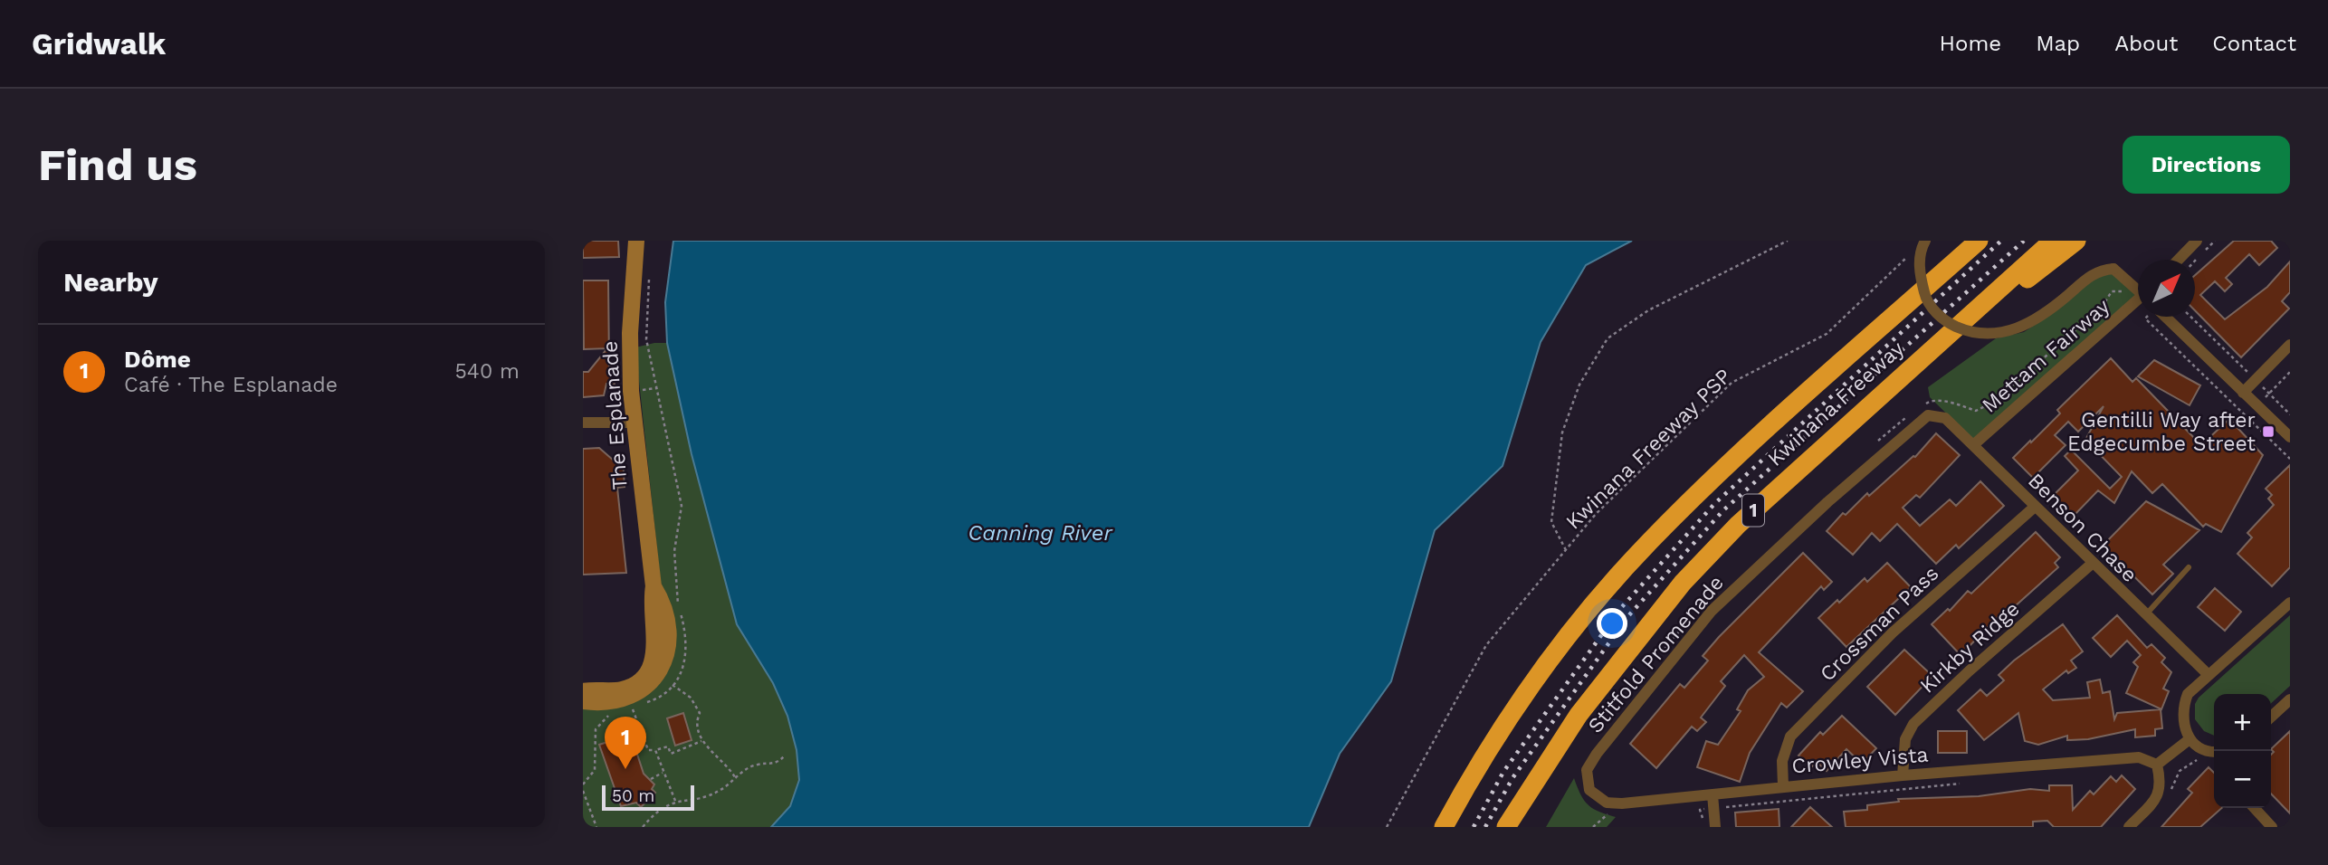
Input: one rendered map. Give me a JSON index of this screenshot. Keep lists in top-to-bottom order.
{
  "streets": {
    "highway": ["Kwinana Freeway", "1"],
    "street": [
      "Mettam Fairway",
      "The Esplanade",
      "Benson Chase",
      "Crossman Pass",
      "Kirkby Ridge",
      "Stitfold Promenade",
      "Crowley Vista"
    ],
    "path": ["Kwinana Freeway PSP"]
  },
  "crossings": [
    ["Mettam Fairway", "Benson Chase"],
    ["Kwinana Freeway", "1"],
    ["Benson Chase", "Crossman Pass"],
    ["Benson Chase", "Kirkby Ridge"],
    ["Benson Chase", "Stitfold Promenade"],
    ["Crossman Pass", "Crowley Vista"],
    ["Kirkby Ridge", "Crowley Vista"],
    ["Stitfold Promenade", "Crowley Vista"]
  ],
  "water": ["Canning River"],
  "places": {
    "transit": ["Gentilli Way after Edgecumbe Street"]
  },
  "scale_bar": "50 m",
  "north": "top right",
  "page": {
    "header": "Gridwalk",
    "nav": [
      "Home",
      "Map",
      "About",
      "Contact"
    ],
    "buttons": "Directions",
    "title": "Find us",
    "heading": "Nearby",
    "list": [
      {
        "mark": "1",
        "name": "Dôme",
        "note": "Café · The Esplanade",
        "value": "540 m"
      }
    ],
    "map_buttons": ["+", "−"],
    "pins": "1",
    "scale": "50 m"
  }
}
